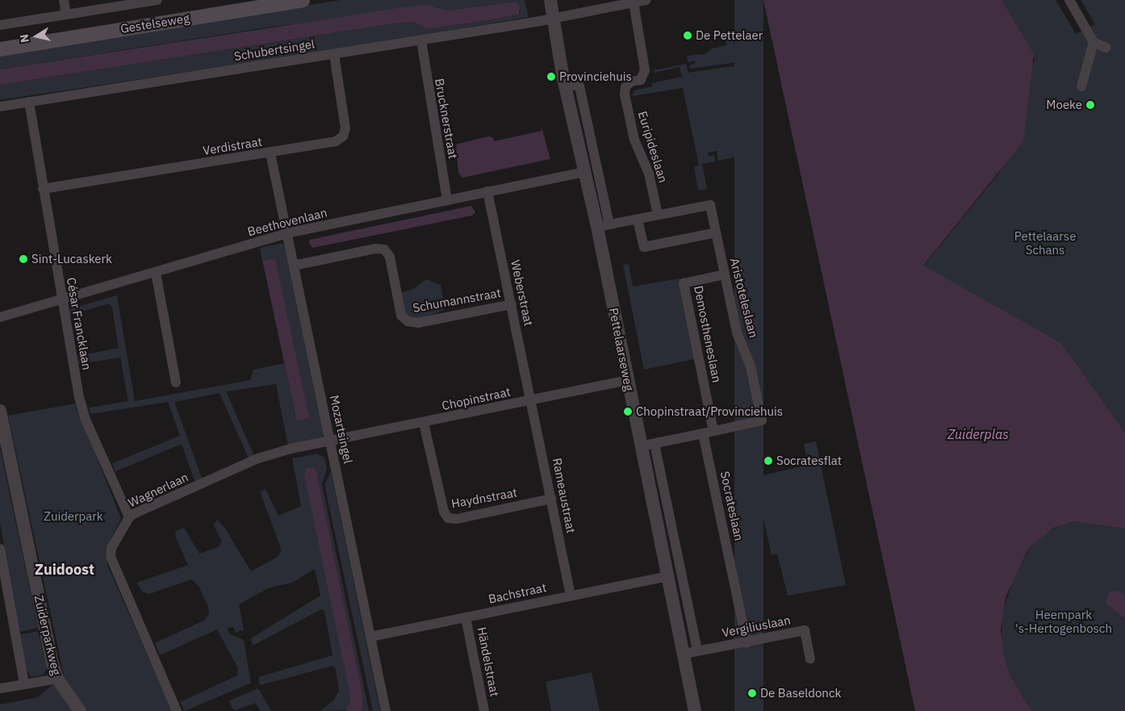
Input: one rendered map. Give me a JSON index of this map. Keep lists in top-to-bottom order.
{
  "streets": {
    "main road": ["Gestelseweg"],
    "street": [
      "Schubertsingel",
      "Brucknerstraat",
      "Verdistraat",
      "Euripideslaan",
      "Beethovenlaan",
      "Weberstraat",
      "Aristoteleslaan",
      "Schumannstraat",
      "César Francklaan",
      "Demostheneslaan",
      "Pettelaarseweg",
      "Chopinstraat",
      "Mozartsingel",
      "Wagnerlaan",
      "Rameaustraat",
      "Haydnstraat",
      "Socrateslaan",
      "Bachstraat",
      "Vergiliuslaan",
      "Zuiderparkweg",
      "Händelstraat"
    ]
  },
  "crossings": [
    ["Schubertsingel", "Brucknerstraat"],
    ["Schubertsingel", "Verdistraat"],
    ["Schubertsingel", "Euripideslaan"],
    ["Schubertsingel", "César Francklaan"],
    ["Schubertsingel", "Pettelaarseweg"],
    ["Brucknerstraat", "Beethovenlaan"],
    ["Verdistraat", "César Francklaan"],
    ["Verdistraat", "Mozartsingel"],
    ["Euripideslaan", "Aristoteleslaan"],
    ["Beethovenlaan", "Weberstraat"],
    ["Beethovenlaan", "César Francklaan"],
    ["Beethovenlaan", "Pettelaarseweg"],
    ["Beethovenlaan", "Mozartsingel"],
    ["Weberstraat", "Schumannstraat"],
    ["Weberstraat", "Chopinstraat"],
    ["Weberstraat", "Rameaustraat"],
    ["Aristoteleslaan", "Demostheneslaan"],
    ["Aristoteleslaan", "Socrateslaan"],
    ["Schumannstraat", "Mozartsingel"],
    ["César Francklaan", "Wagnerlaan"],
    ["Demostheneslaan", "Socrateslaan"],
    ["Pettelaarseweg", "Chopinstraat"],
    ["Pettelaarseweg", "Bachstraat"],
    ["Pettelaarseweg", "Vergiliuslaan"],
    ["Chopinstraat", "Mozartsingel"],
    ["Chopinstraat", "Wagnerlaan"],
    ["Chopinstraat", "Rameaustraat"],
    ["Chopinstraat", "Haydnstraat"],
    ["Mozartsingel", "Wagnerlaan"],
    ["Mozartsingel", "Bachstraat"],
    ["Rameaustraat", "Haydnstraat"],
    ["Rameaustraat", "Bachstraat"],
    ["Socrateslaan", "Vergiliuslaan"],
    ["Bachstraat", "Händelstraat"]
  ],
  "districts": ["Zuidoost"],
  "water": ["Zuiderplas"],
  "parks": ["Pettelaarse Schans", "Zuiderpark", "Heempark 's-Hertogenbosch"],
  "places": [
    "De Pettelaer",
    "Provinciehuis",
    "Moeke",
    "Sint-Lucaskerk",
    "Chopinstraat/Provinciehuis",
    "Socratesflat",
    "De Baseldonck"
  ],
  "north": "left"
}
